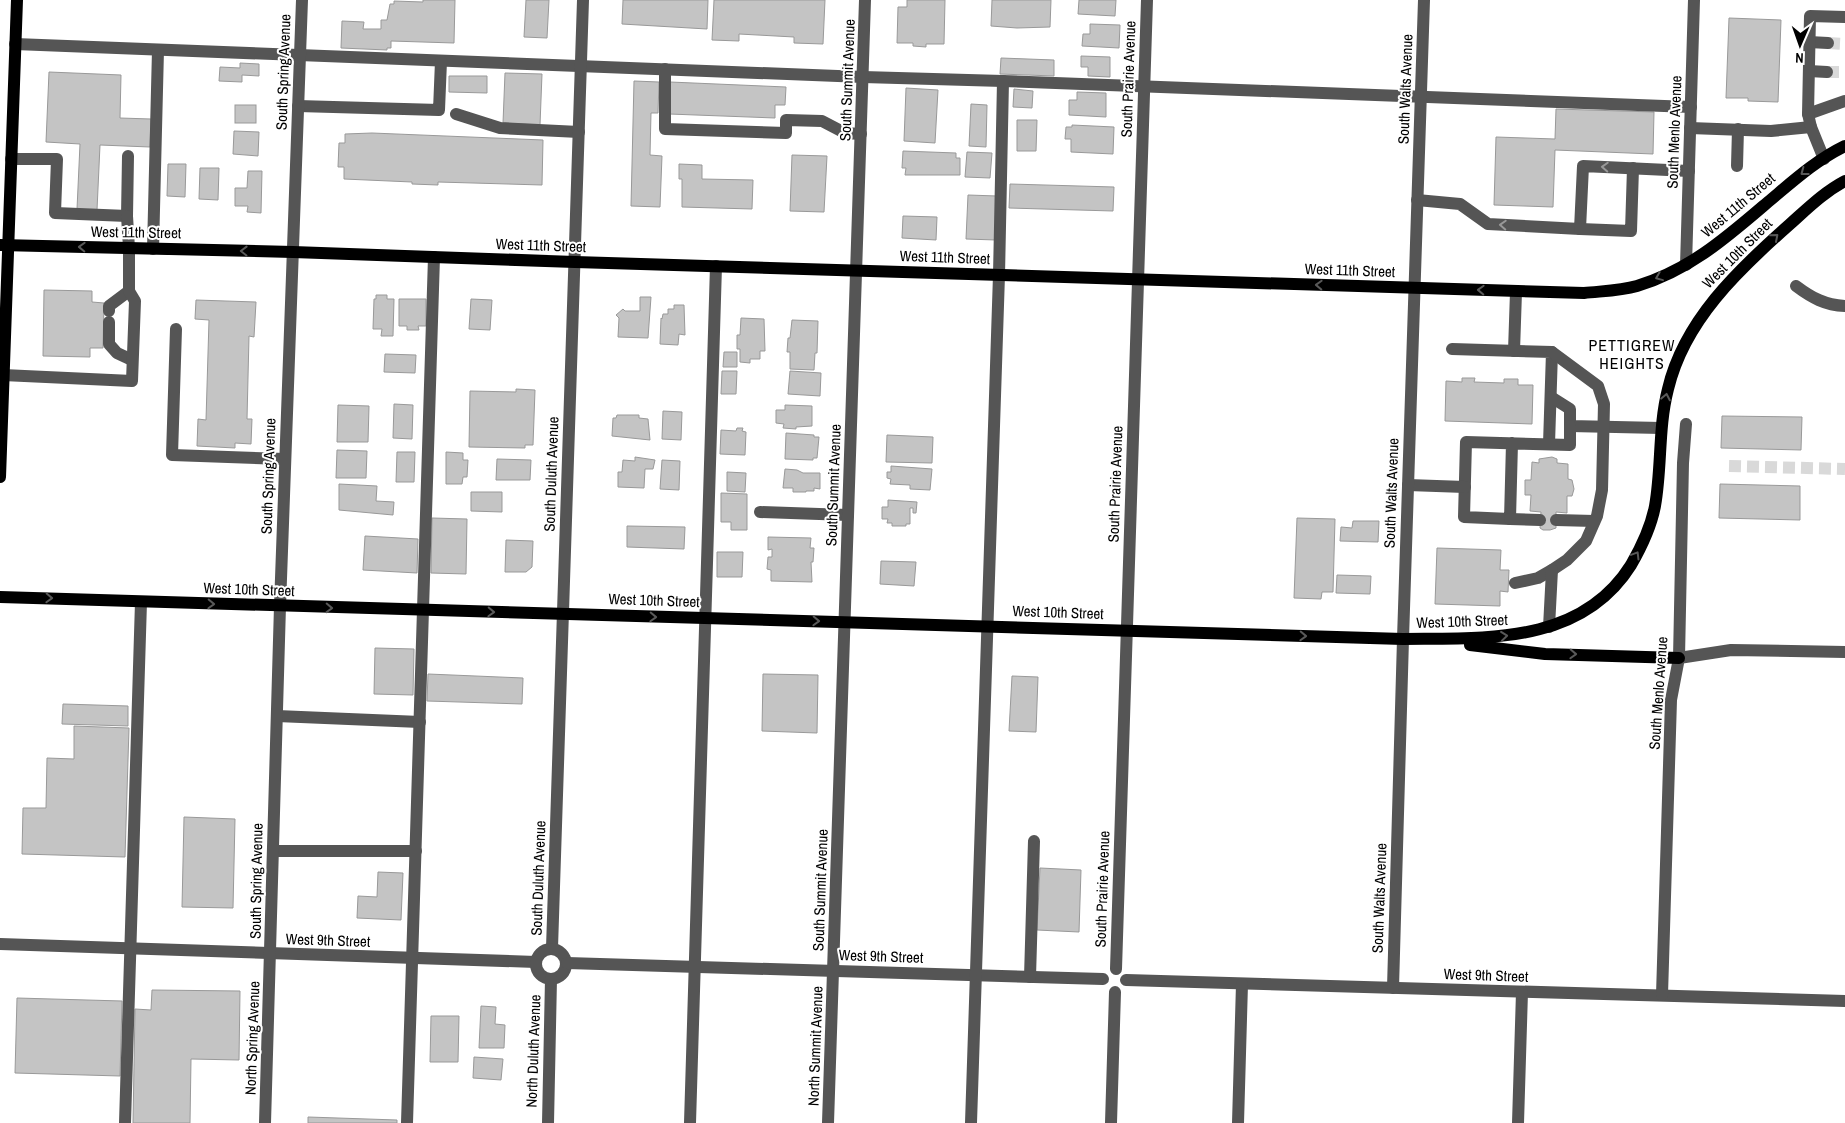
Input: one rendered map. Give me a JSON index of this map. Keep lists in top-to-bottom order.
{
  "streets": {
    "main road": ["West 11th Street", "West 10th Street"],
    "street": [
      "South Spring Avenue",
      "South Prairie Avenue",
      "South Summit Avenue",
      "South Walts Avenue",
      "South Menlo Avenue",
      "South Duluth Avenue",
      "West 9th Street",
      "North Spring Avenue",
      "North Summit Avenue",
      "North Duluth Avenue"
    ]
  },
  "crossings": [
    ["South Spring Avenue", "West 11th Street"],
    ["South Spring Avenue", "West 10th Street"],
    ["South Spring Avenue", "West 9th Street"],
    ["South Spring Avenue", "North Spring Avenue"],
    ["South Prairie Avenue", "West 11th Street"],
    ["South Prairie Avenue", "West 10th Street"],
    ["South Prairie Avenue", "West 9th Street"],
    ["South Summit Avenue", "West 11th Street"],
    ["South Summit Avenue", "West 10th Street"],
    ["South Summit Avenue", "West 9th Street"],
    ["South Summit Avenue", "North Summit Avenue"],
    ["South Walts Avenue", "West 11th Street"],
    ["South Walts Avenue", "West 10th Street"],
    ["South Walts Avenue", "West 9th Street"],
    ["South Menlo Avenue", "West 11th Street"],
    ["South Menlo Avenue", "West 9th Street"],
    ["West 11th Street", "South Duluth Avenue"],
    ["West 10th Street", "South Duluth Avenue"],
    ["South Duluth Avenue", "West 9th Street"],
    ["South Duluth Avenue", "North Duluth Avenue"],
    ["West 9th Street", "North Spring Avenue"],
    ["West 9th Street", "North Summit Avenue"],
    ["West 9th Street", "North Duluth Avenue"]
  ],
  "one_way": ["West 11th Street", "West 10th Street"],
  "districts": ["PETTIGREW HEIGHTS"],
  "north": "bottom"
}
